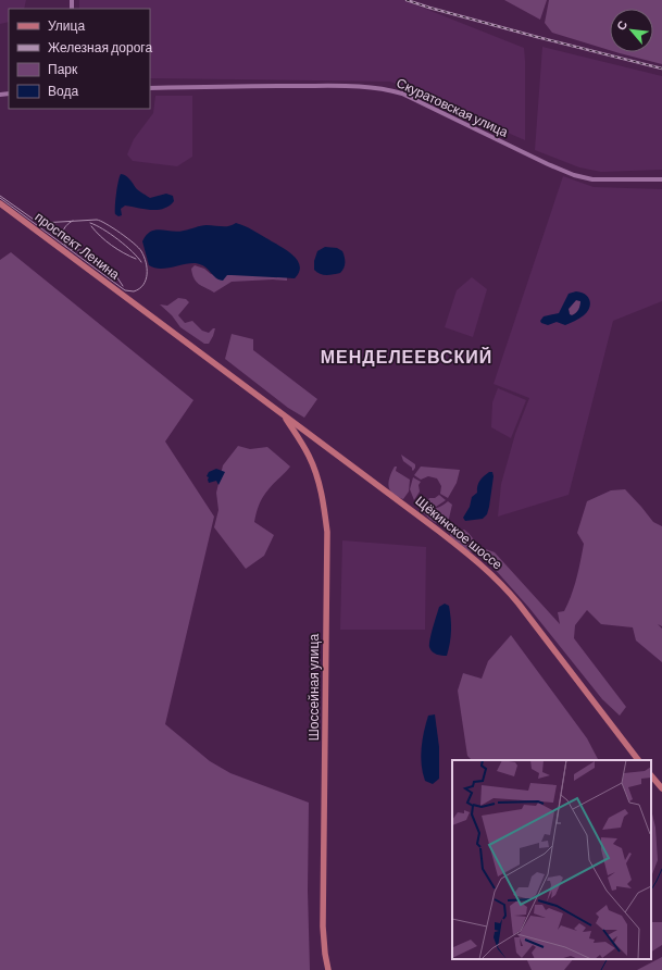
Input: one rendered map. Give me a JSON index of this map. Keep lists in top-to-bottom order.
{
  "streets": {
    "main road": ["проспект Ленина", "Щёкинское шоссе", "Шоссейная улица"],
    "street": ["Скуратовская улица"]
  },
  "crossings": [
    ["проспект Ленина", "Щёкинское шоссе"],
    ["проспект Ленина", "Шоссейная улица"],
    ["Щёкинское шоссе", "Шоссейная улица"]
  ],
  "districts": ["МЕНДЕЛЕЕВСКИЙ"],
  "legend": [
    "Улица",
    "Железная дорога",
    "Парк",
    "Вода"
  ],
  "north": "top left"
}
